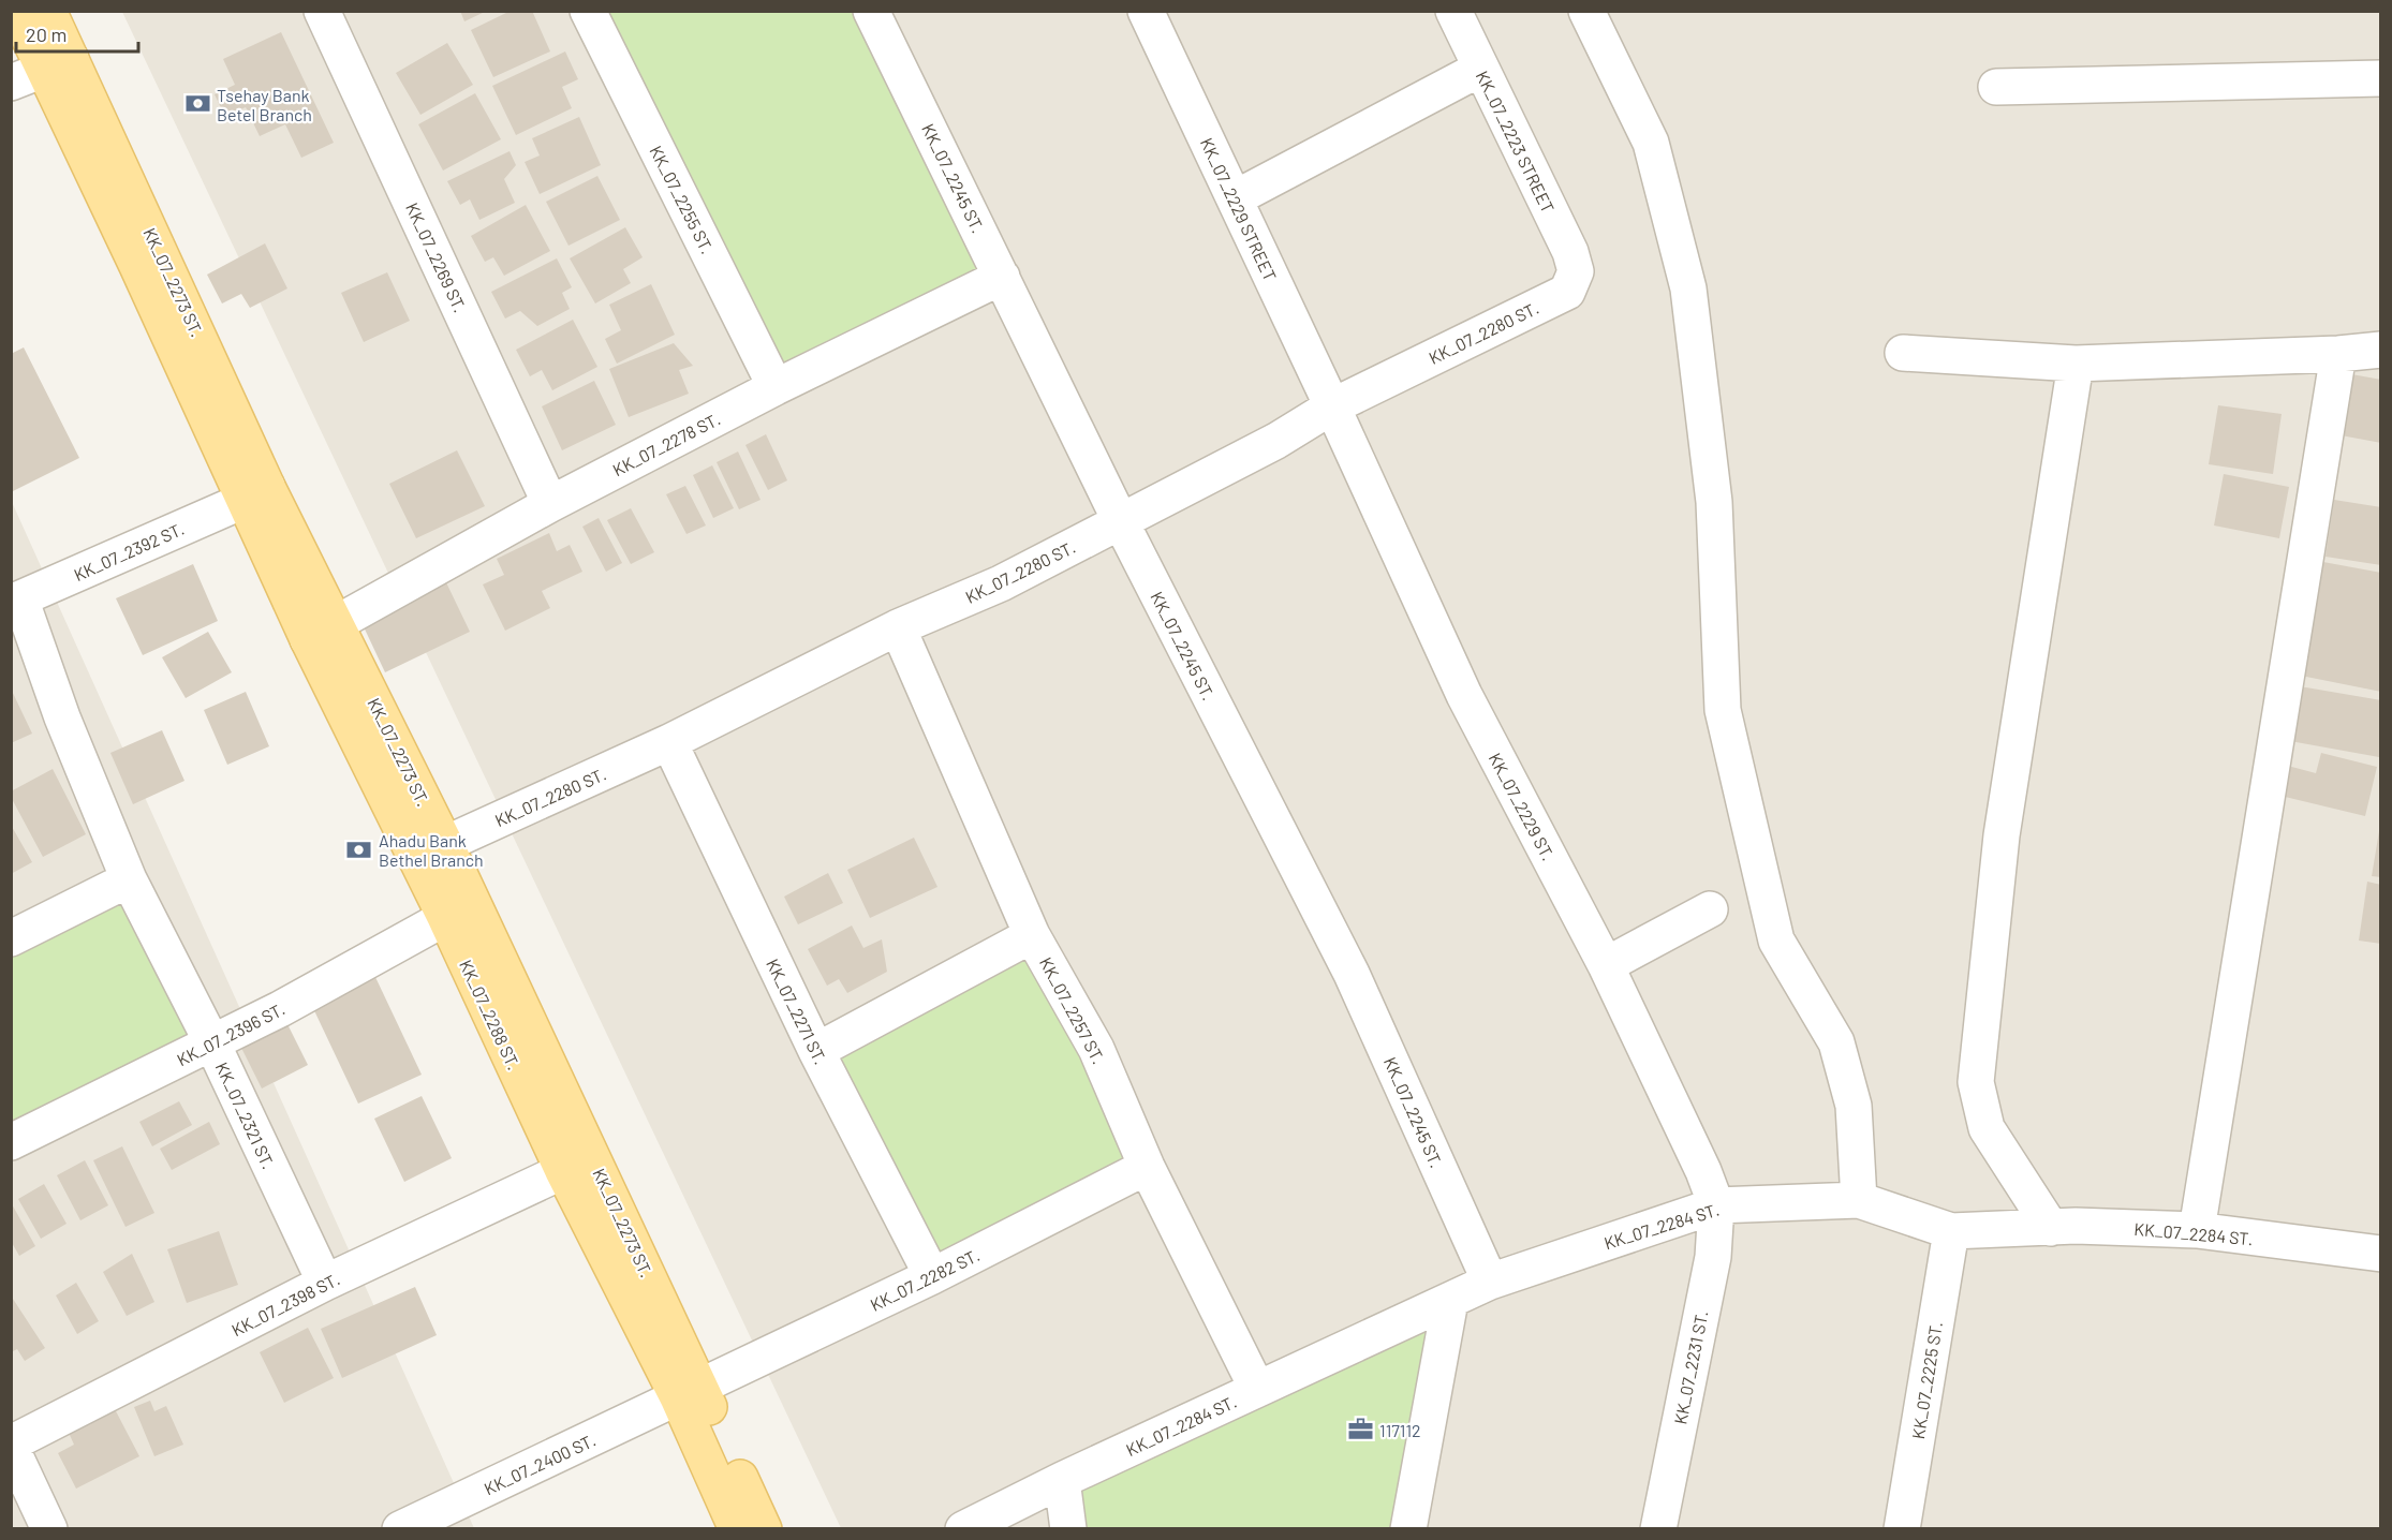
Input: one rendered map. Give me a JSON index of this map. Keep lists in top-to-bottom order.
{
  "streets": {
    "main road": ["KK_07_2273 ST."],
    "street": [
      "KK_07_2223 STREET",
      "KK_07_2245 ST.",
      "KK_07_2255 ST.",
      "KK_07_2229 STREET",
      "KK_07_2269 ST.",
      "KK_07_2280 ST.",
      "KK_07_2278 ST.",
      "KK_07_2392 ST.",
      "KK_07_2229 ST.",
      "KK_07_2257 ST.",
      "KK_07_2271 ST.",
      "KK_07_2396 ST.",
      "KK_07_2321 ST.",
      "KK_07_2284 ST.",
      "KK_07_2282 ST.",
      "KK_07_2398 ST.",
      "KK_07_2231 ST.",
      "KK_07_2225 ST.",
      "KK_07_2400 ST."
    ]
  },
  "crossings": [
    ["KK_07_2223 STREET", "KK_07_2280 ST."],
    ["KK_07_2245 ST.", "KK_07_2280 ST."],
    ["KK_07_2245 ST.", "KK_07_2278 ST."],
    ["KK_07_2245 ST.", "KK_07_2284 ST."],
    ["KK_07_2255 ST.", "KK_07_2278 ST."],
    ["KK_07_2229 STREET", "KK_07_2280 ST."],
    ["KK_07_2229 STREET", "KK_07_2229 ST."],
    ["KK_07_2269 ST.", "KK_07_2278 ST."],
    ["KK_07_2273 ST.", "KK_07_2280 ST."],
    ["KK_07_2273 ST.", "KK_07_2278 ST."],
    ["KK_07_2273 ST.", "KK_07_2392 ST."],
    ["KK_07_2273 ST.", "KK_07_2396 ST."],
    ["KK_07_2273 ST.", "KK_07_2282 ST."],
    ["KK_07_2273 ST.", "KK_07_2398 ST."],
    ["KK_07_2273 ST.", "KK_07_2400 ST."],
    ["KK_07_2280 ST.", "KK_07_2229 ST."],
    ["KK_07_2280 ST.", "KK_07_2257 ST."],
    ["KK_07_2280 ST.", "KK_07_2271 ST."],
    ["KK_07_2392 ST.", "KK_07_2321 ST."],
    ["KK_07_2229 ST.", "KK_07_2284 ST."],
    ["KK_07_2229 ST.", "KK_07_2231 ST."],
    ["KK_07_2257 ST.", "KK_07_2284 ST."],
    ["KK_07_2257 ST.", "KK_07_2282 ST."],
    ["KK_07_2271 ST.", "KK_07_2282 ST."],
    ["KK_07_2396 ST.", "KK_07_2321 ST."],
    ["KK_07_2321 ST.", "KK_07_2398 ST."],
    ["KK_07_2284 ST.", "KK_07_2231 ST."],
    ["KK_07_2284 ST.", "KK_07_2225 ST."],
    ["KK_07_2282 ST.", "KK_07_2400 ST."]
  ],
  "places": {
    "bank": ["Tsehay Bank Betel Branch", "Ahadu Bank Bethel Branch"],
    "office": ["117112"]
  },
  "scale_bar": "20 m"
}
